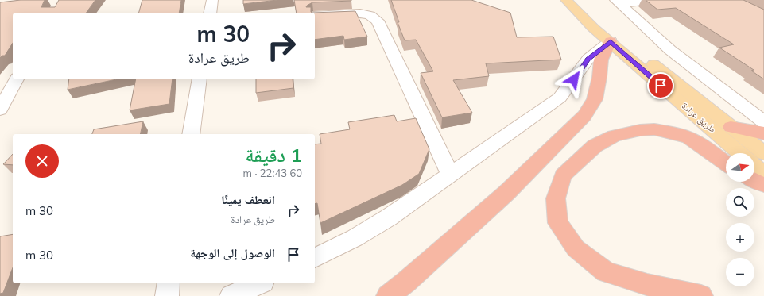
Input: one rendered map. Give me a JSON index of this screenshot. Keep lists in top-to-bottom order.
{
  "streets": {
    "main road": ["طريق عرادة"]
  },
  "north": "right",
  "page": {
    "turn": ["30 m", "طريق عرادة"],
    "heading": ["1 دقيقة", "60 m · 22:43"],
    "map_buttons": ["+", "−"],
    "list": [
      {
        "name": "انعطف يمينًا",
        "note": "طريق عرادة",
        "value": "30 m"
      },
      {
        "name": "الوصول إلى الوجهة",
        "value": "30 m"
      }
    ]
  }
}
